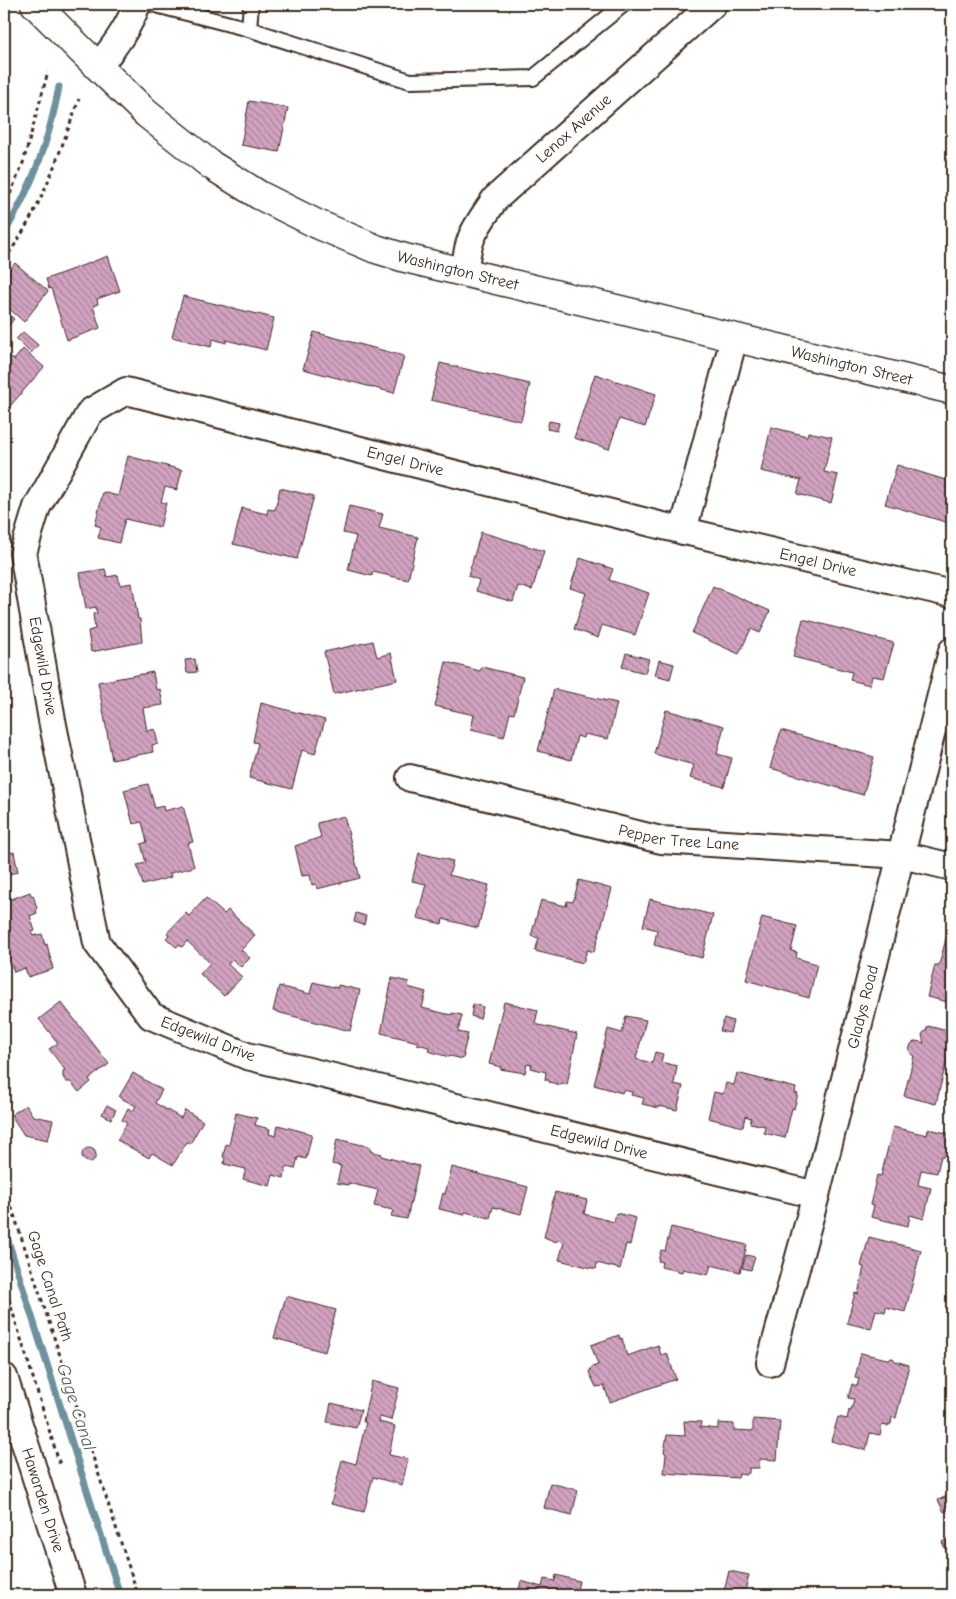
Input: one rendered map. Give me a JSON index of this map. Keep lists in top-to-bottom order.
{
  "streets": {
    "main road": ["Washington Street"],
    "street": [
      "Lenox Avenue",
      "Engel Drive",
      "Edgewild Drive",
      "Pepper Tree Lane",
      "Gladys Road",
      "Hawarden Drive"
    ],
    "path": ["Gage Canal Path"]
  },
  "crossings": [
    ["Lenox Avenue", "Washington Street"],
    ["Engel Drive", "Edgewild Drive"],
    ["Edgewild Drive", "Gladys Road"],
    ["Pepper Tree Lane", "Gladys Road"]
  ],
  "water": ["Gage Canal"]
}
